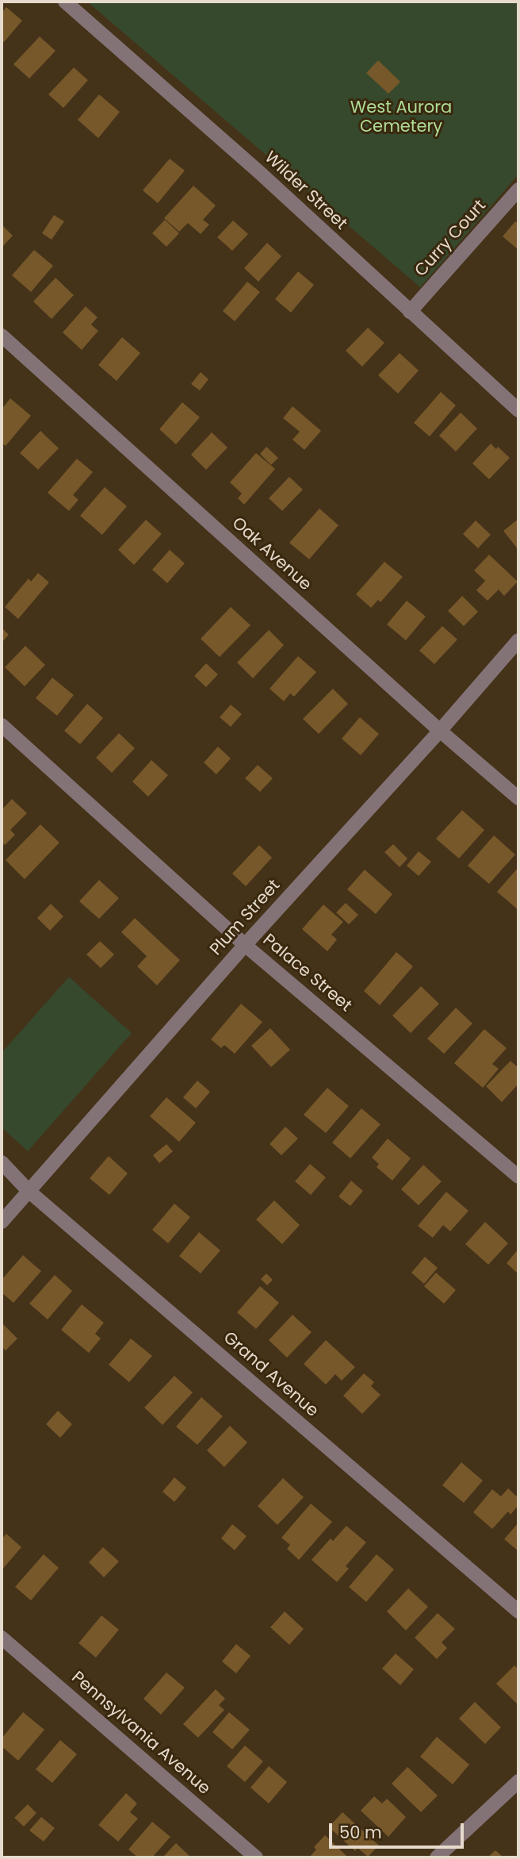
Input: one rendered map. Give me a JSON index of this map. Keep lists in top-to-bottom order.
{
  "streets": {
    "street": [
      "Wilder Street",
      "Curry Court",
      "Oak Avenue",
      "Plum Street",
      "Palace Street",
      "Grand Avenue",
      "Pennsylvania Avenue"
    ]
  },
  "crossings": [
    ["Wilder Street", "Curry Court"],
    ["Oak Avenue", "Plum Street"],
    ["Plum Street", "Palace Street"],
    ["Plum Street", "Grand Avenue"]
  ],
  "parks": ["West Aurora Cemetery"],
  "scale_bar": "50 m"
}
